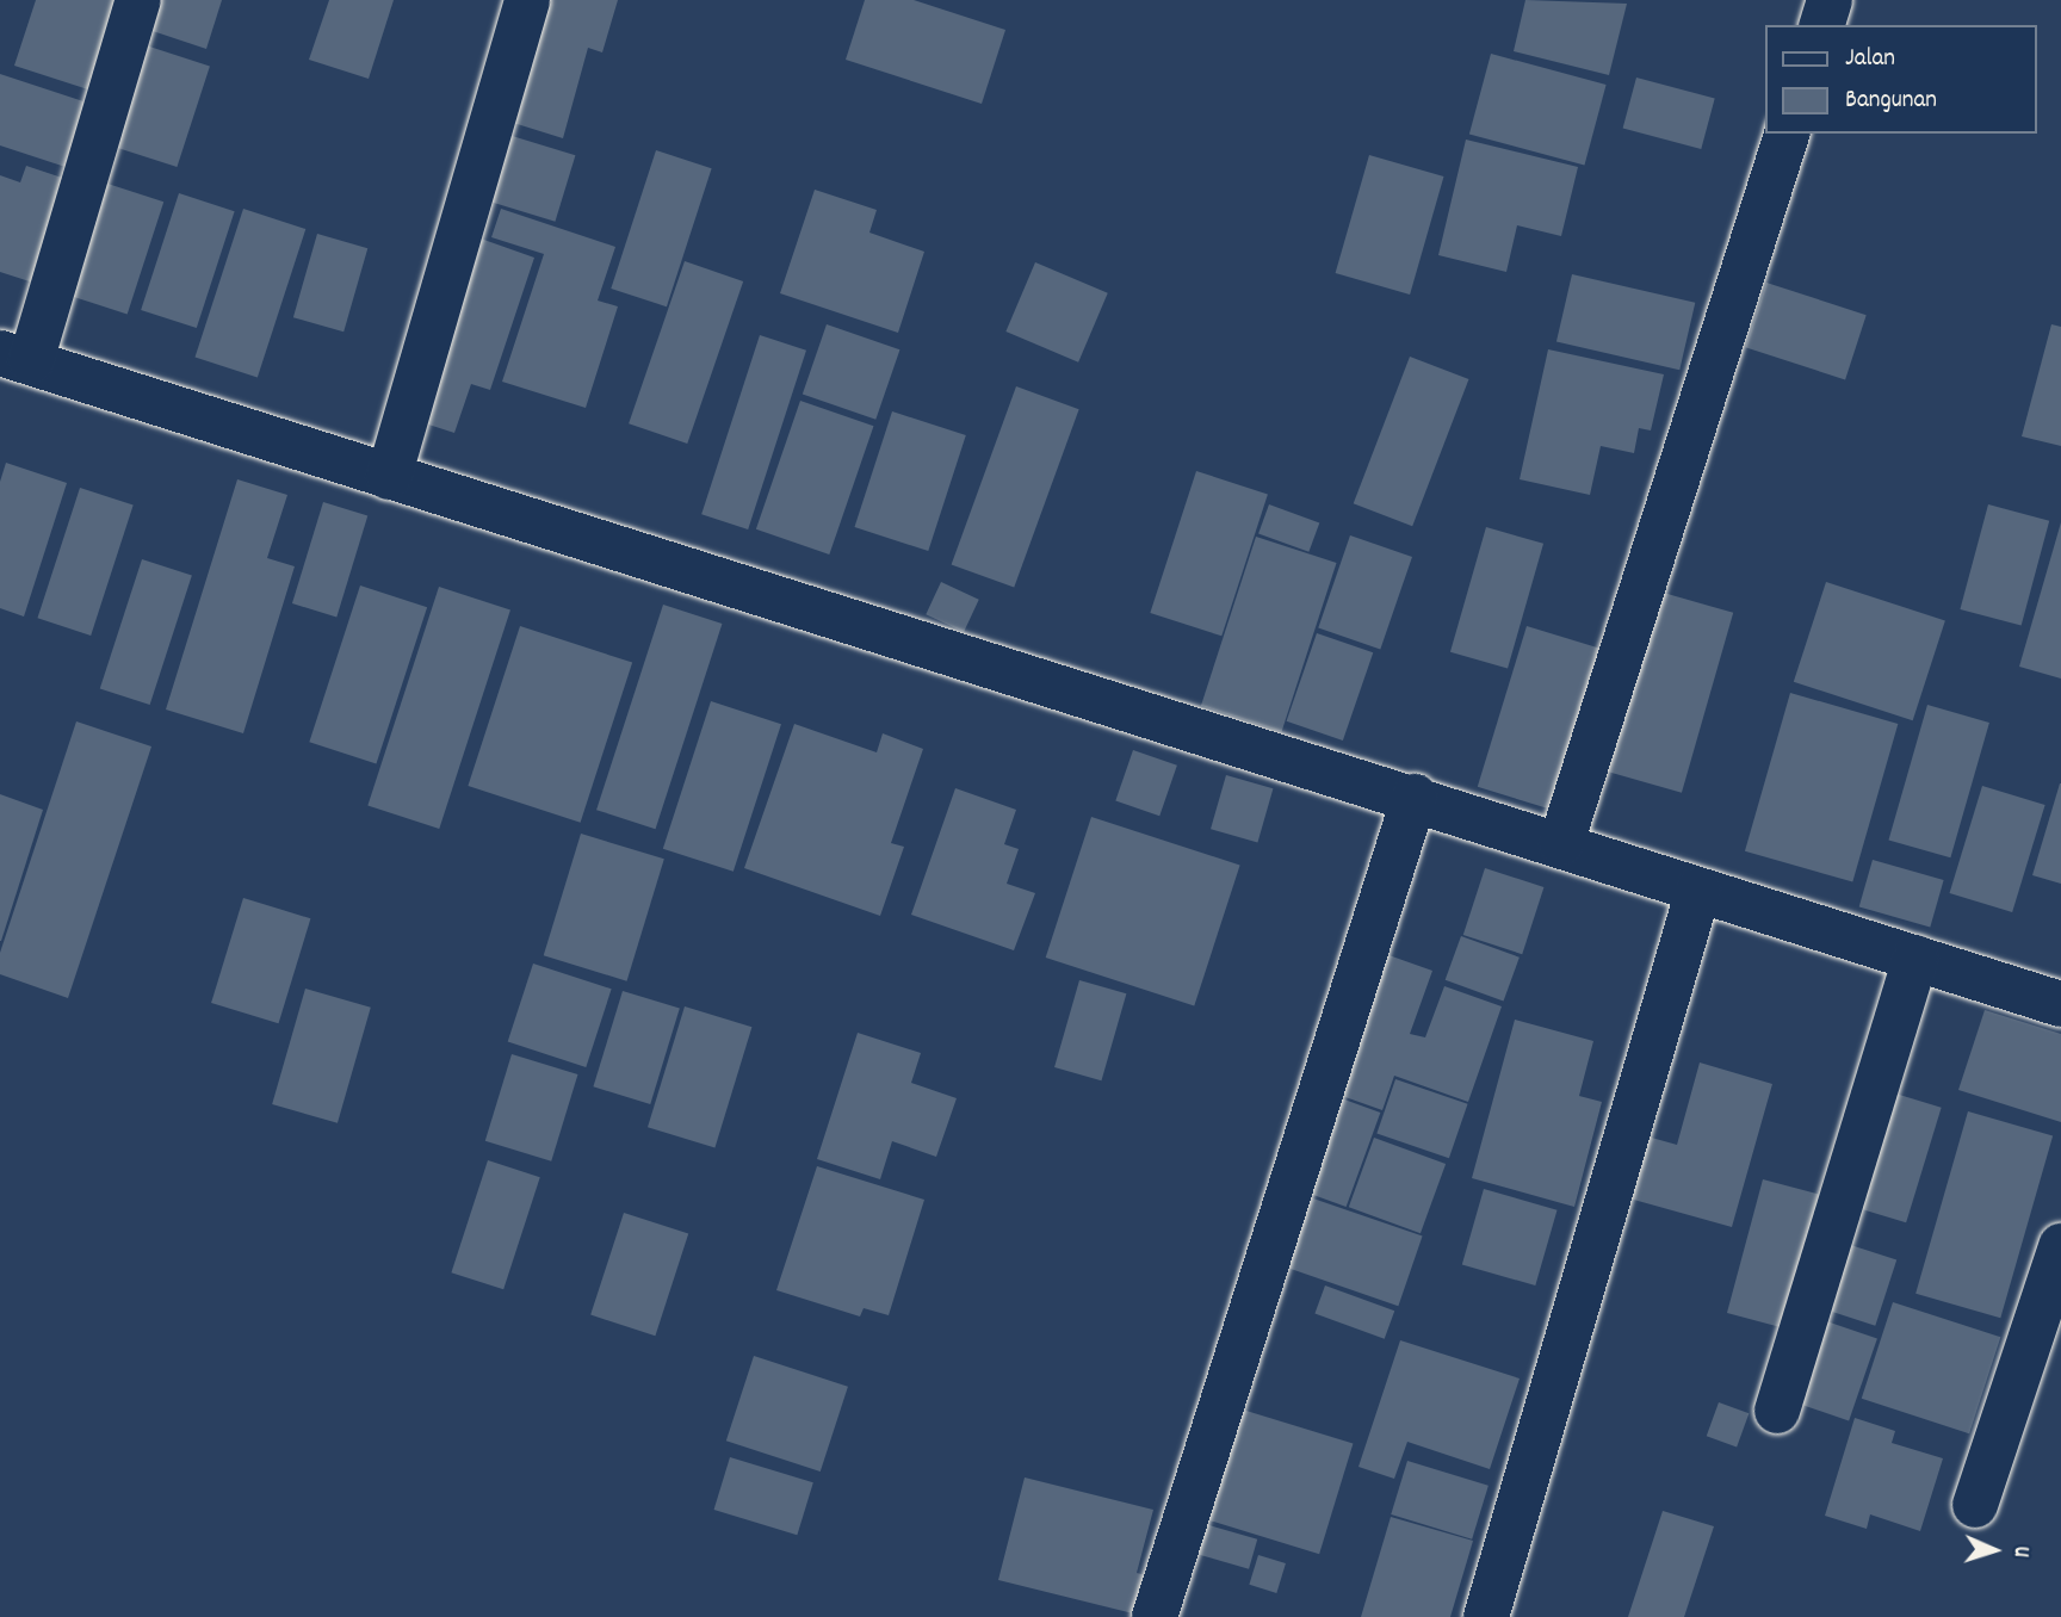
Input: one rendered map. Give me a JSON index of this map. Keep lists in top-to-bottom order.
{
  "legend": ["Jalan", "Bangunan"],
  "north": "right"
}
